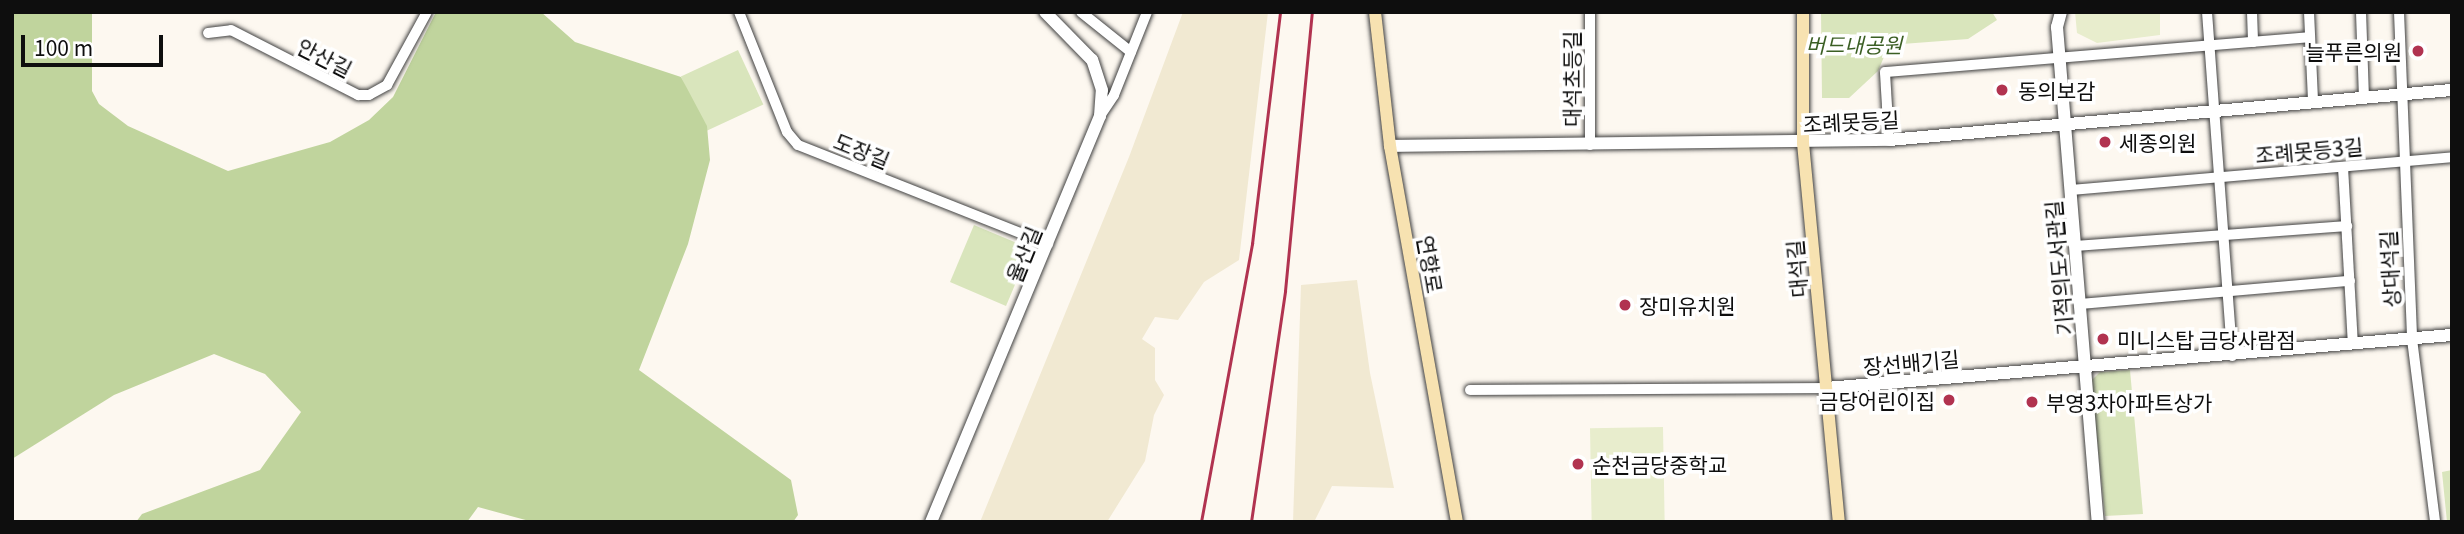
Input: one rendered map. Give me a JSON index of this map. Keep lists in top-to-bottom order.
{
  "streets": {
    "main road": ["연향로", "대석길"],
    "street": [
      "안산길",
      "대석초등길",
      "조례못등길",
      "도장길",
      "조례못등3길",
      "율산길",
      "기적의도서관길",
      "상대석길",
      "장선배기길"
    ]
  },
  "crossings": [
    ["대석초등길", "조례못등길"],
    ["조례못등길", "연향로"],
    ["조례못등길", "기적의도서관길"],
    ["조례못등길", "대석길"],
    ["조례못등길", "상대석길"],
    ["도장길", "율산길"],
    ["조례못등3길", "기적의도서관길"],
    ["조례못등3길", "상대석길"],
    ["기적의도서관길", "장선배기길"],
    ["대석길", "장선배기길"],
    ["상대석길", "장선배기길"]
  ],
  "parks": ["버드내공원"],
  "places": [
    "늘푸른의원",
    "동의보감",
    "세종의원",
    "장미유치원",
    "미니스탑 금당사람점",
    "금당어린이집",
    "부영3차아파트상가",
    "순천금당중학교"
  ],
  "scale_bar": "100 m"
}
